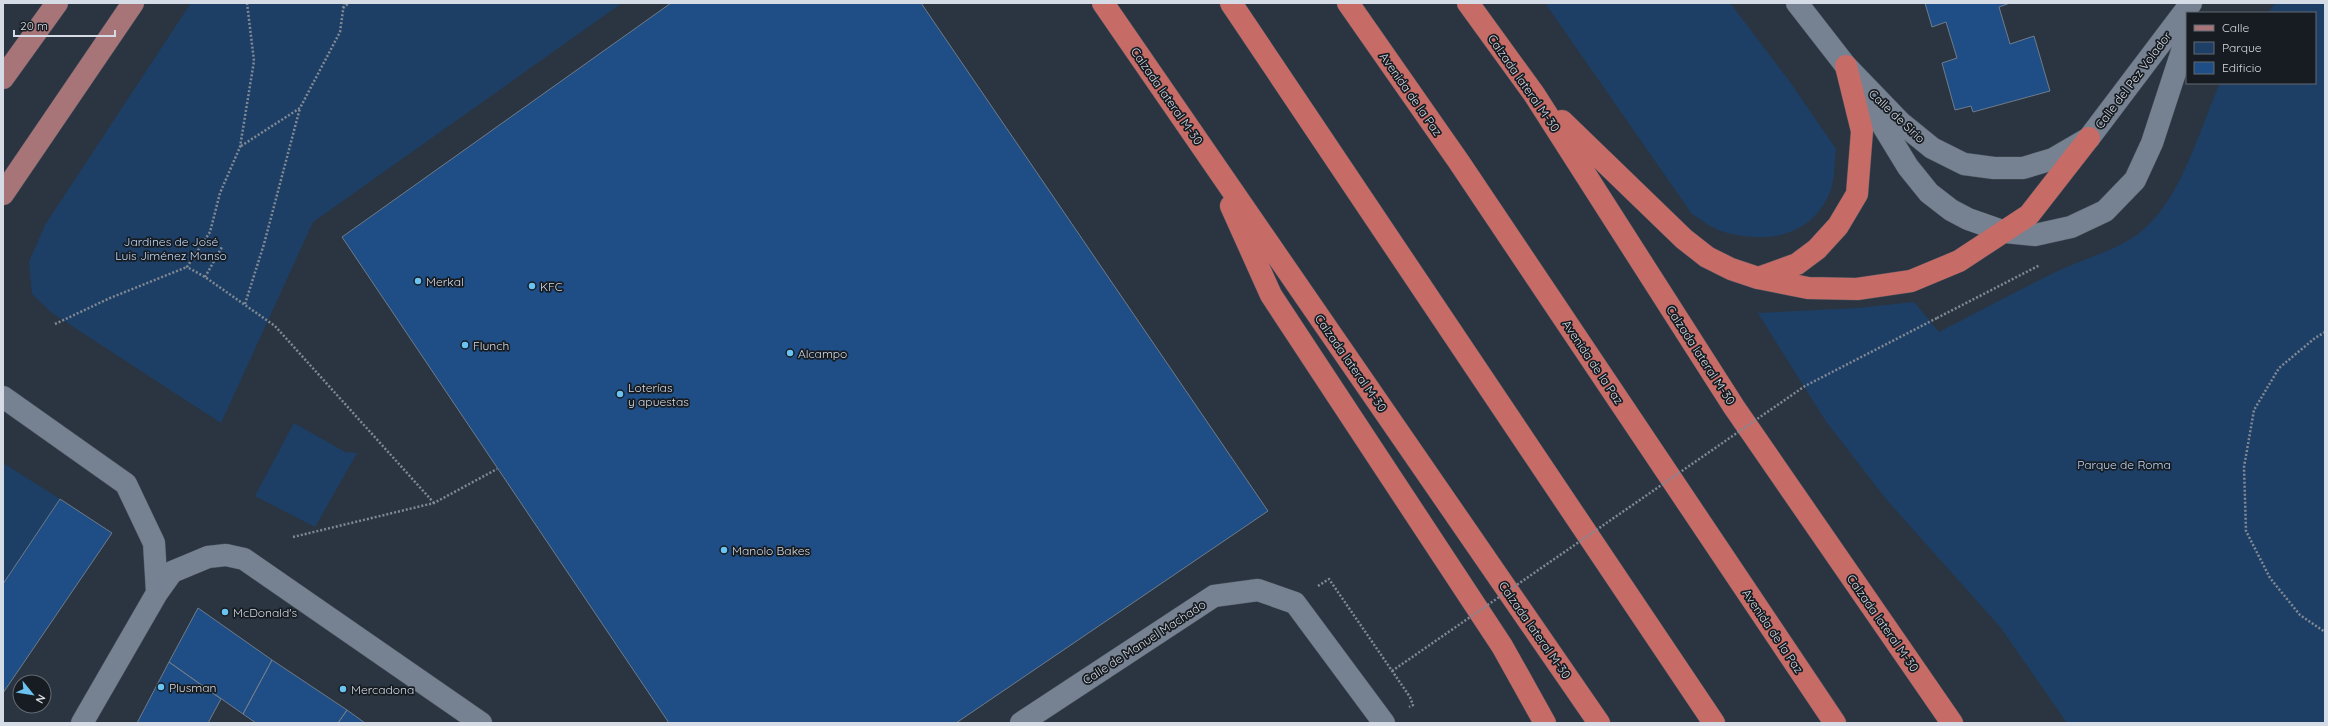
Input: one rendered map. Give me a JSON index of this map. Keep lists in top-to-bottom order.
{
  "streets": {
    "highway": ["Calzada lateral M-30", "Avenida de la Paz"],
    "street": ["Calle del Pez Volador", "Calle de Sirio", "Calle de Manuel Machado"]
  },
  "crossings": [
    ["Calle del Pez Volador", "Calle de Sirio"]
  ],
  "parks": ["Jardines de José Luis Jiménez Manso", "Parque de Roma"],
  "places": [
    "Merkal",
    "KFC",
    "Flunch",
    "Alcampo",
    "Loterías y apuestas",
    "Manolo Bakes",
    "McDonald's",
    "Plusman",
    "Mercadona"
  ],
  "legend": ["Calle", "Parque", "Edificio"],
  "scale_bar": "20 m",
  "north": "bottom right"
}
